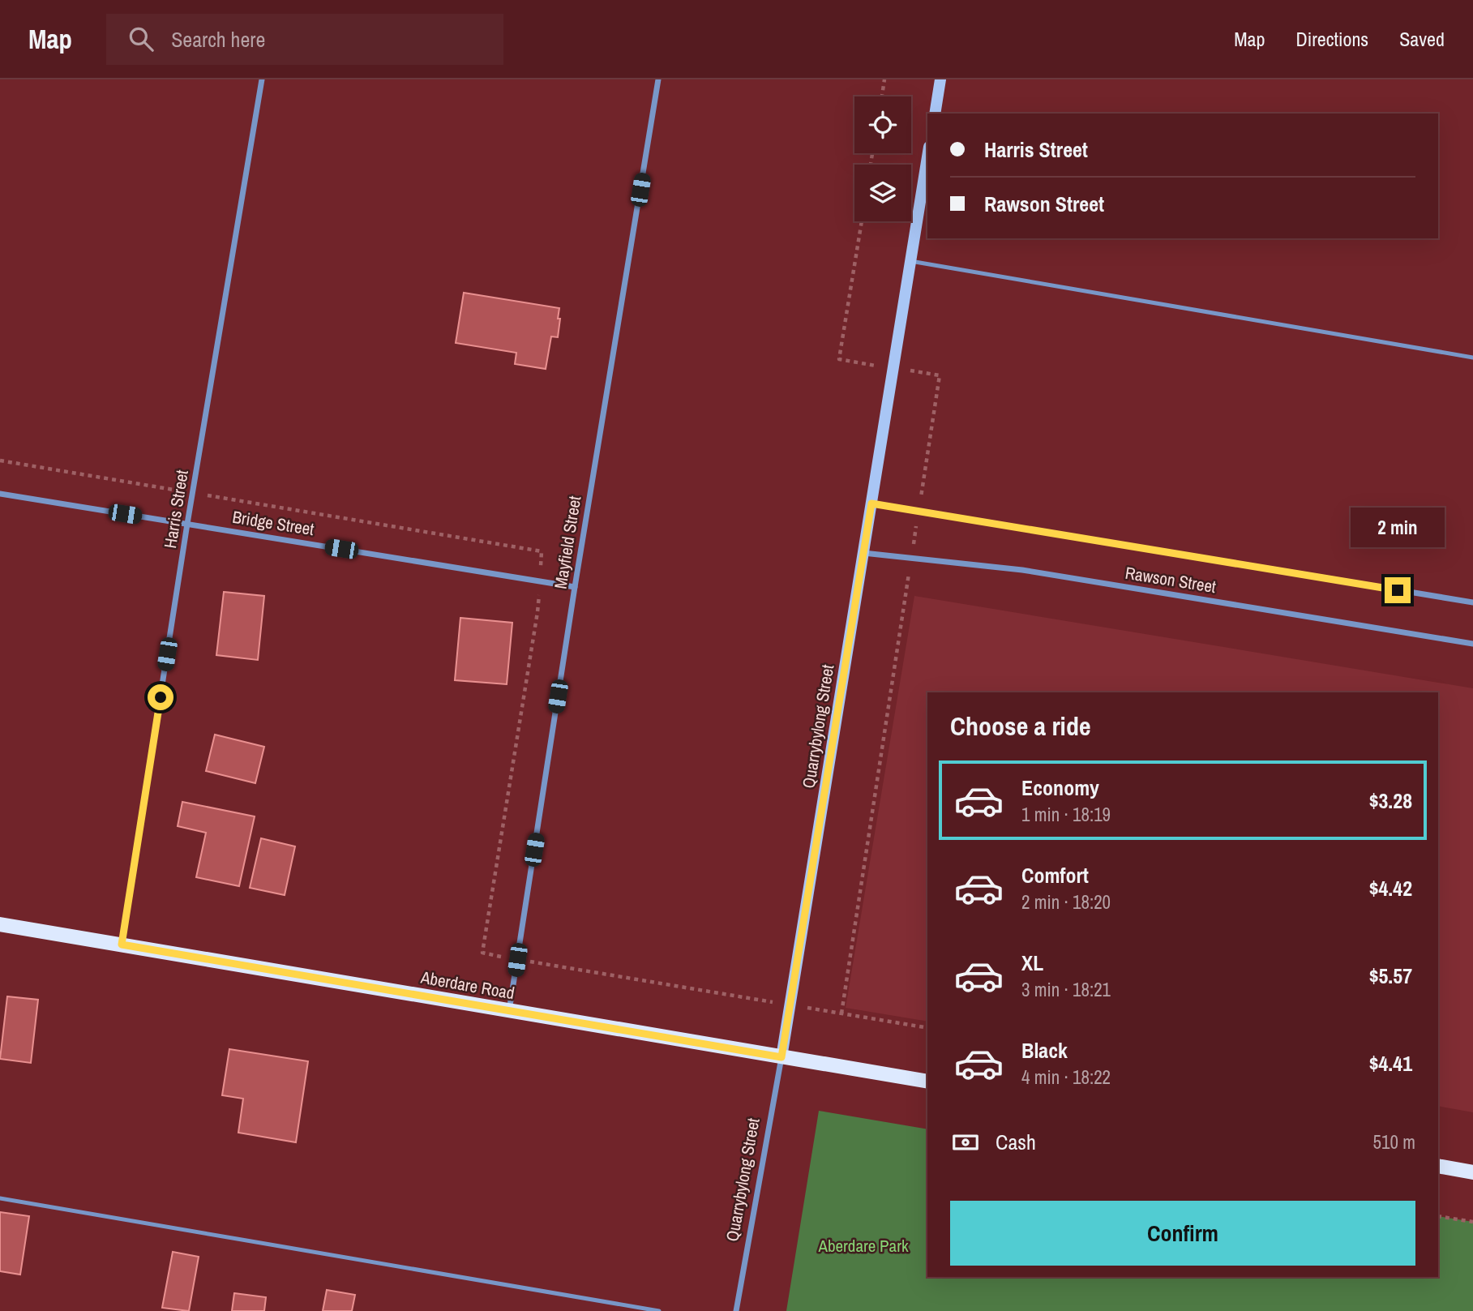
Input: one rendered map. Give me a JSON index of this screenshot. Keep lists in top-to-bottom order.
{
  "streets": {
    "main road": ["Aberdare Road"],
    "street": [
      "Harris Street",
      "Bridge Street",
      "Mayfield Street",
      "Rawson Street",
      "Quarrybylong Street"
    ]
  },
  "crossings": [
    ["Harris Street", "Bridge Street"],
    ["Harris Street", "Aberdare Road"],
    ["Bridge Street", "Mayfield Street"],
    ["Mayfield Street", "Aberdare Road"],
    ["Rawson Street", "Quarrybylong Street"],
    ["Quarrybylong Street", "Aberdare Road"]
  ],
  "parks": ["Aberdare Park"],
  "page": {
    "header": "Map",
    "search": "Search here",
    "nav": ["Map", "Directions", "Saved"],
    "banner": ["Harris Street", "Rawson Street"],
    "bubble": "2 min",
    "heading": "Choose a ride",
    "list": [
      {
        "name": "Economy",
        "note": "1 min · 18:19",
        "value": "$3.28"
      },
      {
        "name": "Comfort",
        "note": "2 min · 18:20",
        "value": "$4.42"
      },
      {
        "name": "XL",
        "note": "3 min · 18:21",
        "value": "$5.57"
      },
      {
        "name": "Black",
        "note": "4 min · 18:22",
        "value": "$4.41"
      }
    ],
    "pay": ["Cash", "510 m"],
    "buttons": "Confirm"
  }
}
